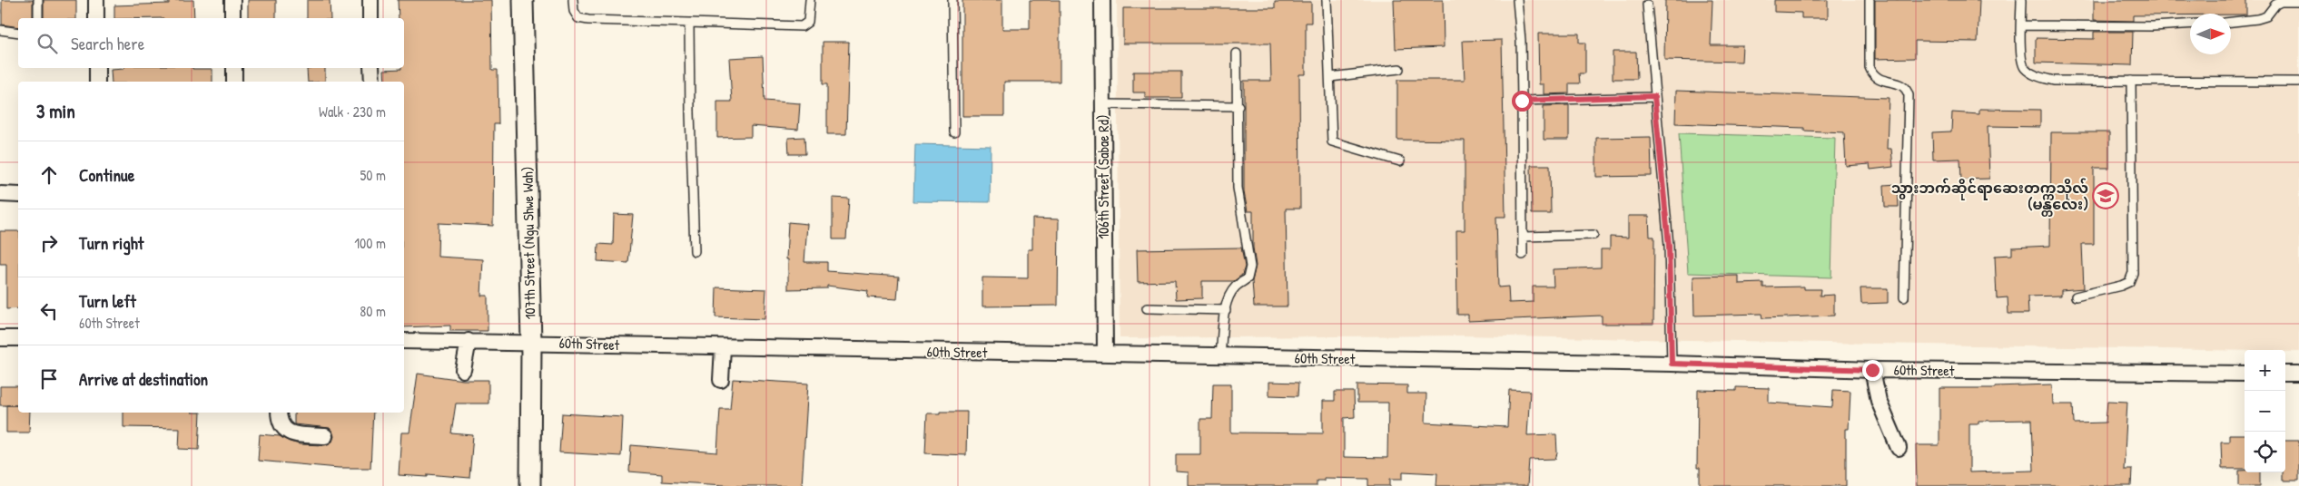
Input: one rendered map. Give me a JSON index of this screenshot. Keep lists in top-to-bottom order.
{
  "streets": {
    "street": ["106th Street (Sabae Rd)", "107th Street (Ngu Shwe Wah)", "60th Street"]
  },
  "crossings": [
    ["106th Street (Sabae Rd)", "60th Street"],
    ["107th Street (Ngu Shwe Wah)", "60th Street"]
  ],
  "places": {
    "school or university": ["သွားဘက်ဆိုင်ရာဆေးတက္ကသိုလ် (မန္တလေး)"]
  },
  "north": "right",
  "page": {
    "search": "Search here",
    "heading": ["3 min", "Walk · 230 m"],
    "list": [
      ["Continue", "50 m"],
      ["Turn right", "100 m"],
      ["Turn left", "60th Street", "80 m"],
      "Arrive at destination"
    ],
    "map_buttons": ["+", "−"]
  }
}
